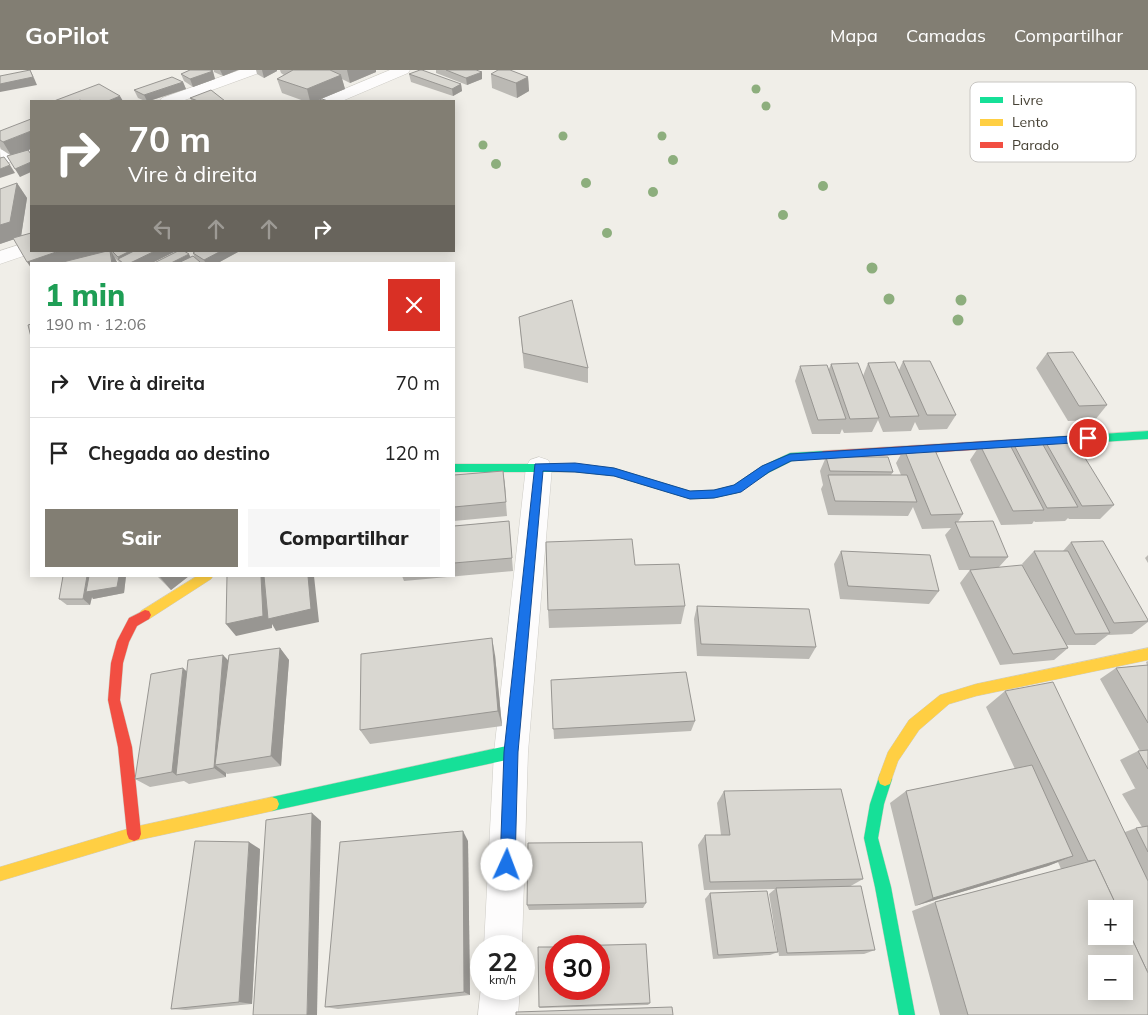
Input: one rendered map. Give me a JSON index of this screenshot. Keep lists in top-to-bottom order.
{
  "legend": ["Livre", "Lento", "Parado"],
  "page": {
    "header": "GoPilot",
    "nav": ["Mapa", "Camadas", "Compartilhar"],
    "turn": ["70 m", "Vire à direita"],
    "heading": ["1 min", "190 m · 12:06"],
    "list": [
      {
        "name": "Vire à direita",
        "value": "70 m"
      },
      {
        "name": "Chegada ao destino",
        "value": "120 m"
      }
    ],
    "buttons": ["Sair", "Compartilhar"],
    "map_buttons": ["+", "−"],
    "speed": "22 km/h",
    "limit": "30"
  }
}
